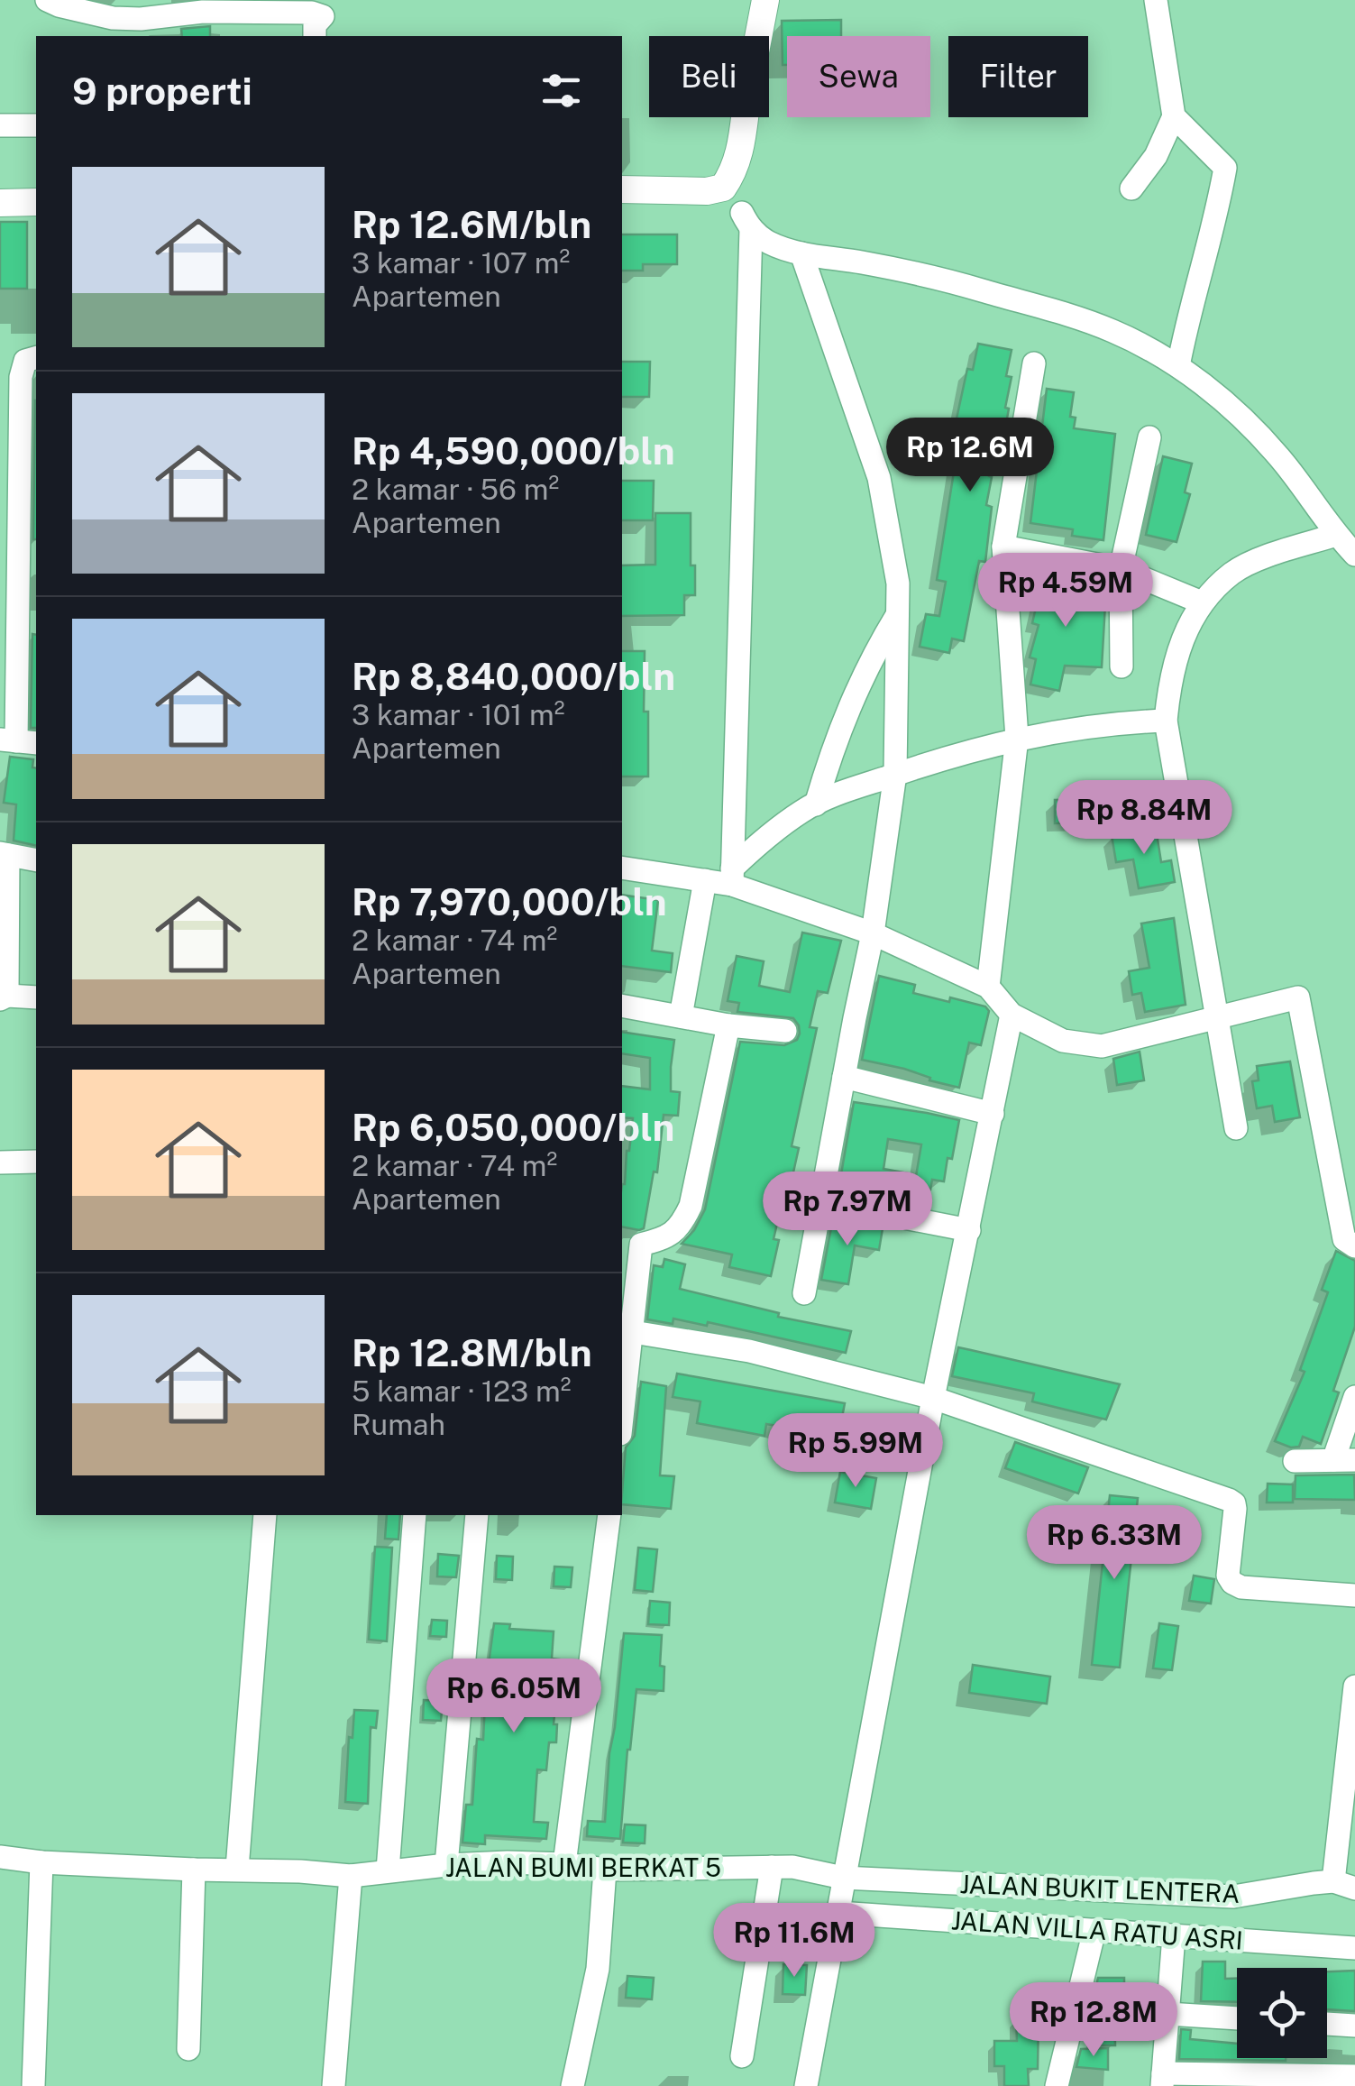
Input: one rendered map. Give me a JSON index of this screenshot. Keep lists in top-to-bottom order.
{
  "streets": {
    "street": ["JALAN BUMI BERKAT 5", "JALAN BUKIT LENTERA", "JALAN VILLA RATU ASRI"]
  },
  "crossings": [
    ["JALAN BUMI BERKAT 5", "JALAN BUKIT LENTERA"]
  ],
  "page": {
    "chip": ["Beli", "Sewa", "Filter"],
    "heading": "9 properti",
    "list": [
      {
        "name": "Rp 12.6M/bln",
        "note": "3 kamar · 107 m² · Apartemen"
      },
      {
        "name": "Rp 4,590,000/bln",
        "note": "2 kamar · 56 m² · Apartemen"
      },
      {
        "name": "Rp 8,840,000/bln",
        "note": "3 kamar · 101 m² · Apartemen"
      },
      {
        "name": "Rp 7,970,000/bln",
        "note": "2 kamar · 74 m² · Apartemen"
      },
      {
        "name": "Rp 6,050,000/bln",
        "note": "2 kamar · 74 m² · Apartemen"
      },
      {
        "name": "Rp 12.8M/bln",
        "note": "5 kamar · 123 m² · Rumah"
      }
    ],
    "price": [
      "Rp 12.6M",
      "Rp 4.59M",
      "Rp 8.84M",
      "Rp 7.97M",
      "Rp 5.99M",
      "Rp 6.33M",
      "Rp 6.05M",
      "Rp 11.6M",
      "Rp 12.8M"
    ]
  }
}
